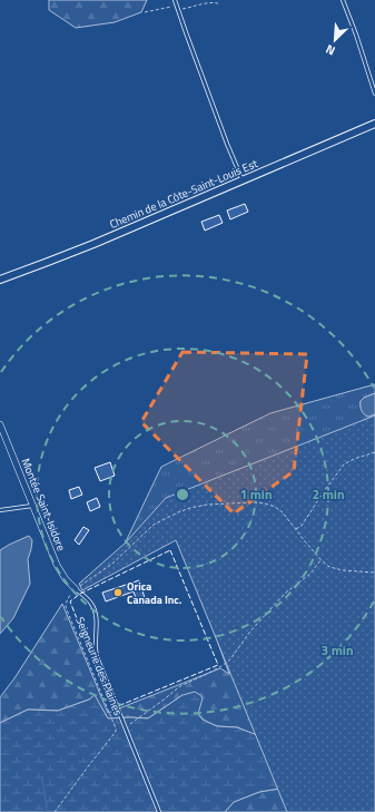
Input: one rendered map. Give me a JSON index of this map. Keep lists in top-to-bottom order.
{
  "streets": {
    "street": ["Chemin de la Côte-Saint-Louis Est", "Montée Saint-Isidore"],
    "path": ["Seigneurie des Plaines"]
  },
  "crossings": [
    ["Montée Saint-Isidore", "Seigneurie des Plaines"]
  ],
  "places": ["Orica Canada Inc."],
  "north": "bottom left",
  "rings": ["1 min", "2 min", "3 min"]
}
